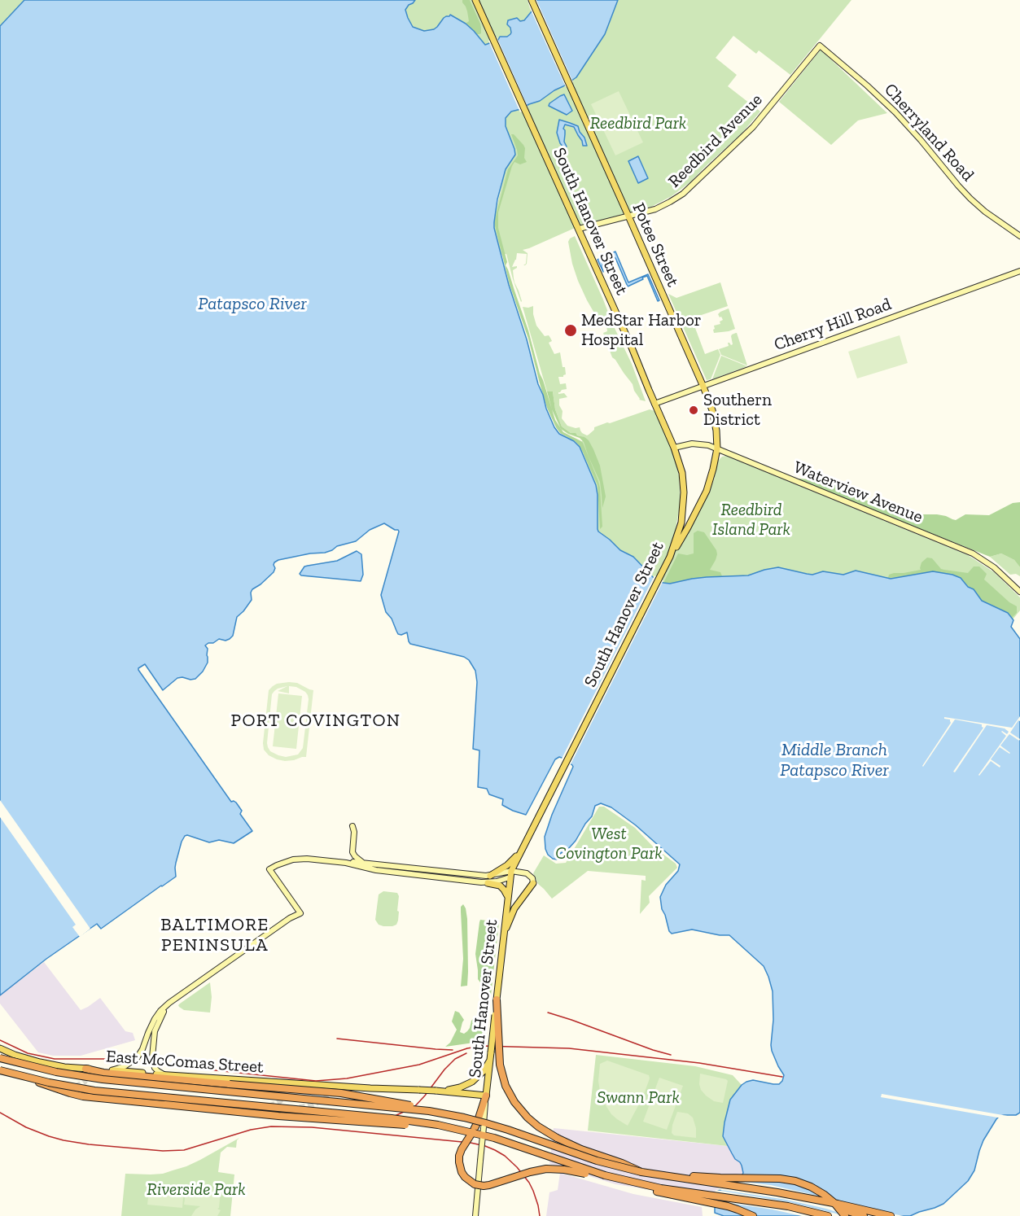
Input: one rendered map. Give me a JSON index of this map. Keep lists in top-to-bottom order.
{
  "streets": {
    "main road": ["South Hanover Street", "Potee Street", "East McComas Street"],
    "street": [
      "Cherryland Road",
      "Reedbird Avenue",
      "Cherry Hill Road",
      "Waterview Avenue"
    ]
  },
  "crossings": [
    ["Cherryland Road", "Reedbird Avenue"],
    ["Reedbird Avenue", "South Hanover Street"],
    ["Reedbird Avenue", "Potee Street"],
    ["South Hanover Street", "Potee Street"],
    ["South Hanover Street", "Cherry Hill Road"],
    ["South Hanover Street", "Waterview Avenue"],
    ["Potee Street", "Cherry Hill Road"],
    ["Potee Street", "Waterview Avenue"]
  ],
  "districts": ["PORT COVINGTON", "BALTIMORE PENINSULA"],
  "water": ["Patapsco River", "Middle Branch Patapsco River"],
  "parks": [
    "Reedbird Park",
    "Reedbird Island Park",
    "West Covington Park",
    "Swann Park",
    "Riverside Park"
  ],
  "places": ["MedStar Harbor Hospital", "Southern District"]
}
